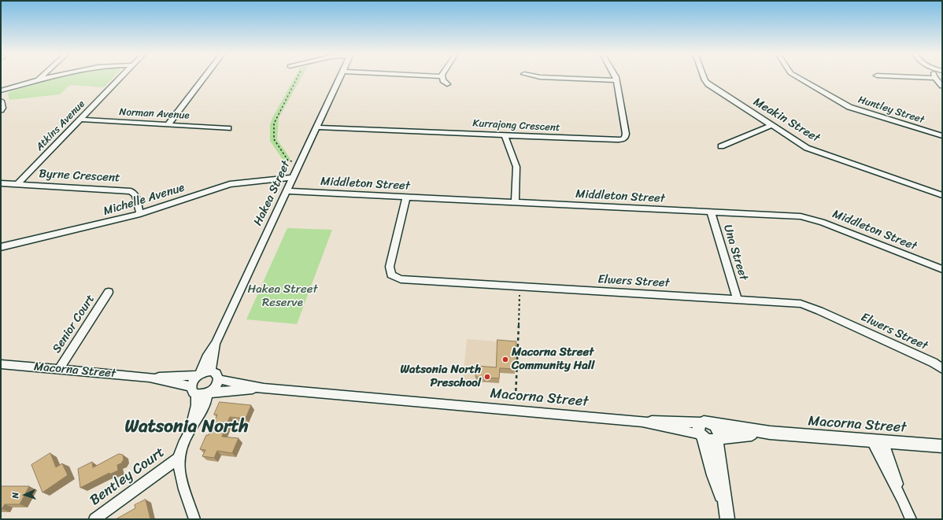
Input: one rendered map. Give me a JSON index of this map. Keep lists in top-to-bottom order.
{
  "streets": {
    "street": [
      "Huntley Street",
      "Norman Avenue",
      "Meakin Street",
      "Atkins Avenue",
      "Kurrajong Crescent",
      "Byrne Crescent",
      "Middleton Street",
      "Hakea Street",
      "Michelle Avenue",
      "Una Street",
      "Elwers Street",
      "Senior Court",
      "Macorna Street",
      "Bentley Court"
    ]
  },
  "crossings": [
    ["Norman Avenue", "Atkins Avenue"],
    ["Atkins Avenue", "Byrne Crescent"],
    ["Kurrajong Crescent", "Hakea Street"],
    ["Byrne Crescent", "Michelle Avenue"],
    ["Middleton Street", "Hakea Street"],
    ["Middleton Street", "Una Street"],
    ["Middleton Street", "Elwers Street"],
    ["Hakea Street", "Michelle Avenue"],
    ["Hakea Street", "Macorna Street"],
    ["Una Street", "Elwers Street"],
    ["Senior Court", "Macorna Street"]
  ],
  "districts": ["Watsonia North"],
  "parks": ["Hakea Street Reserve"],
  "places": ["Macorna Street Community Hall", "Watsonia North Preschool"],
  "north": "left"
}
